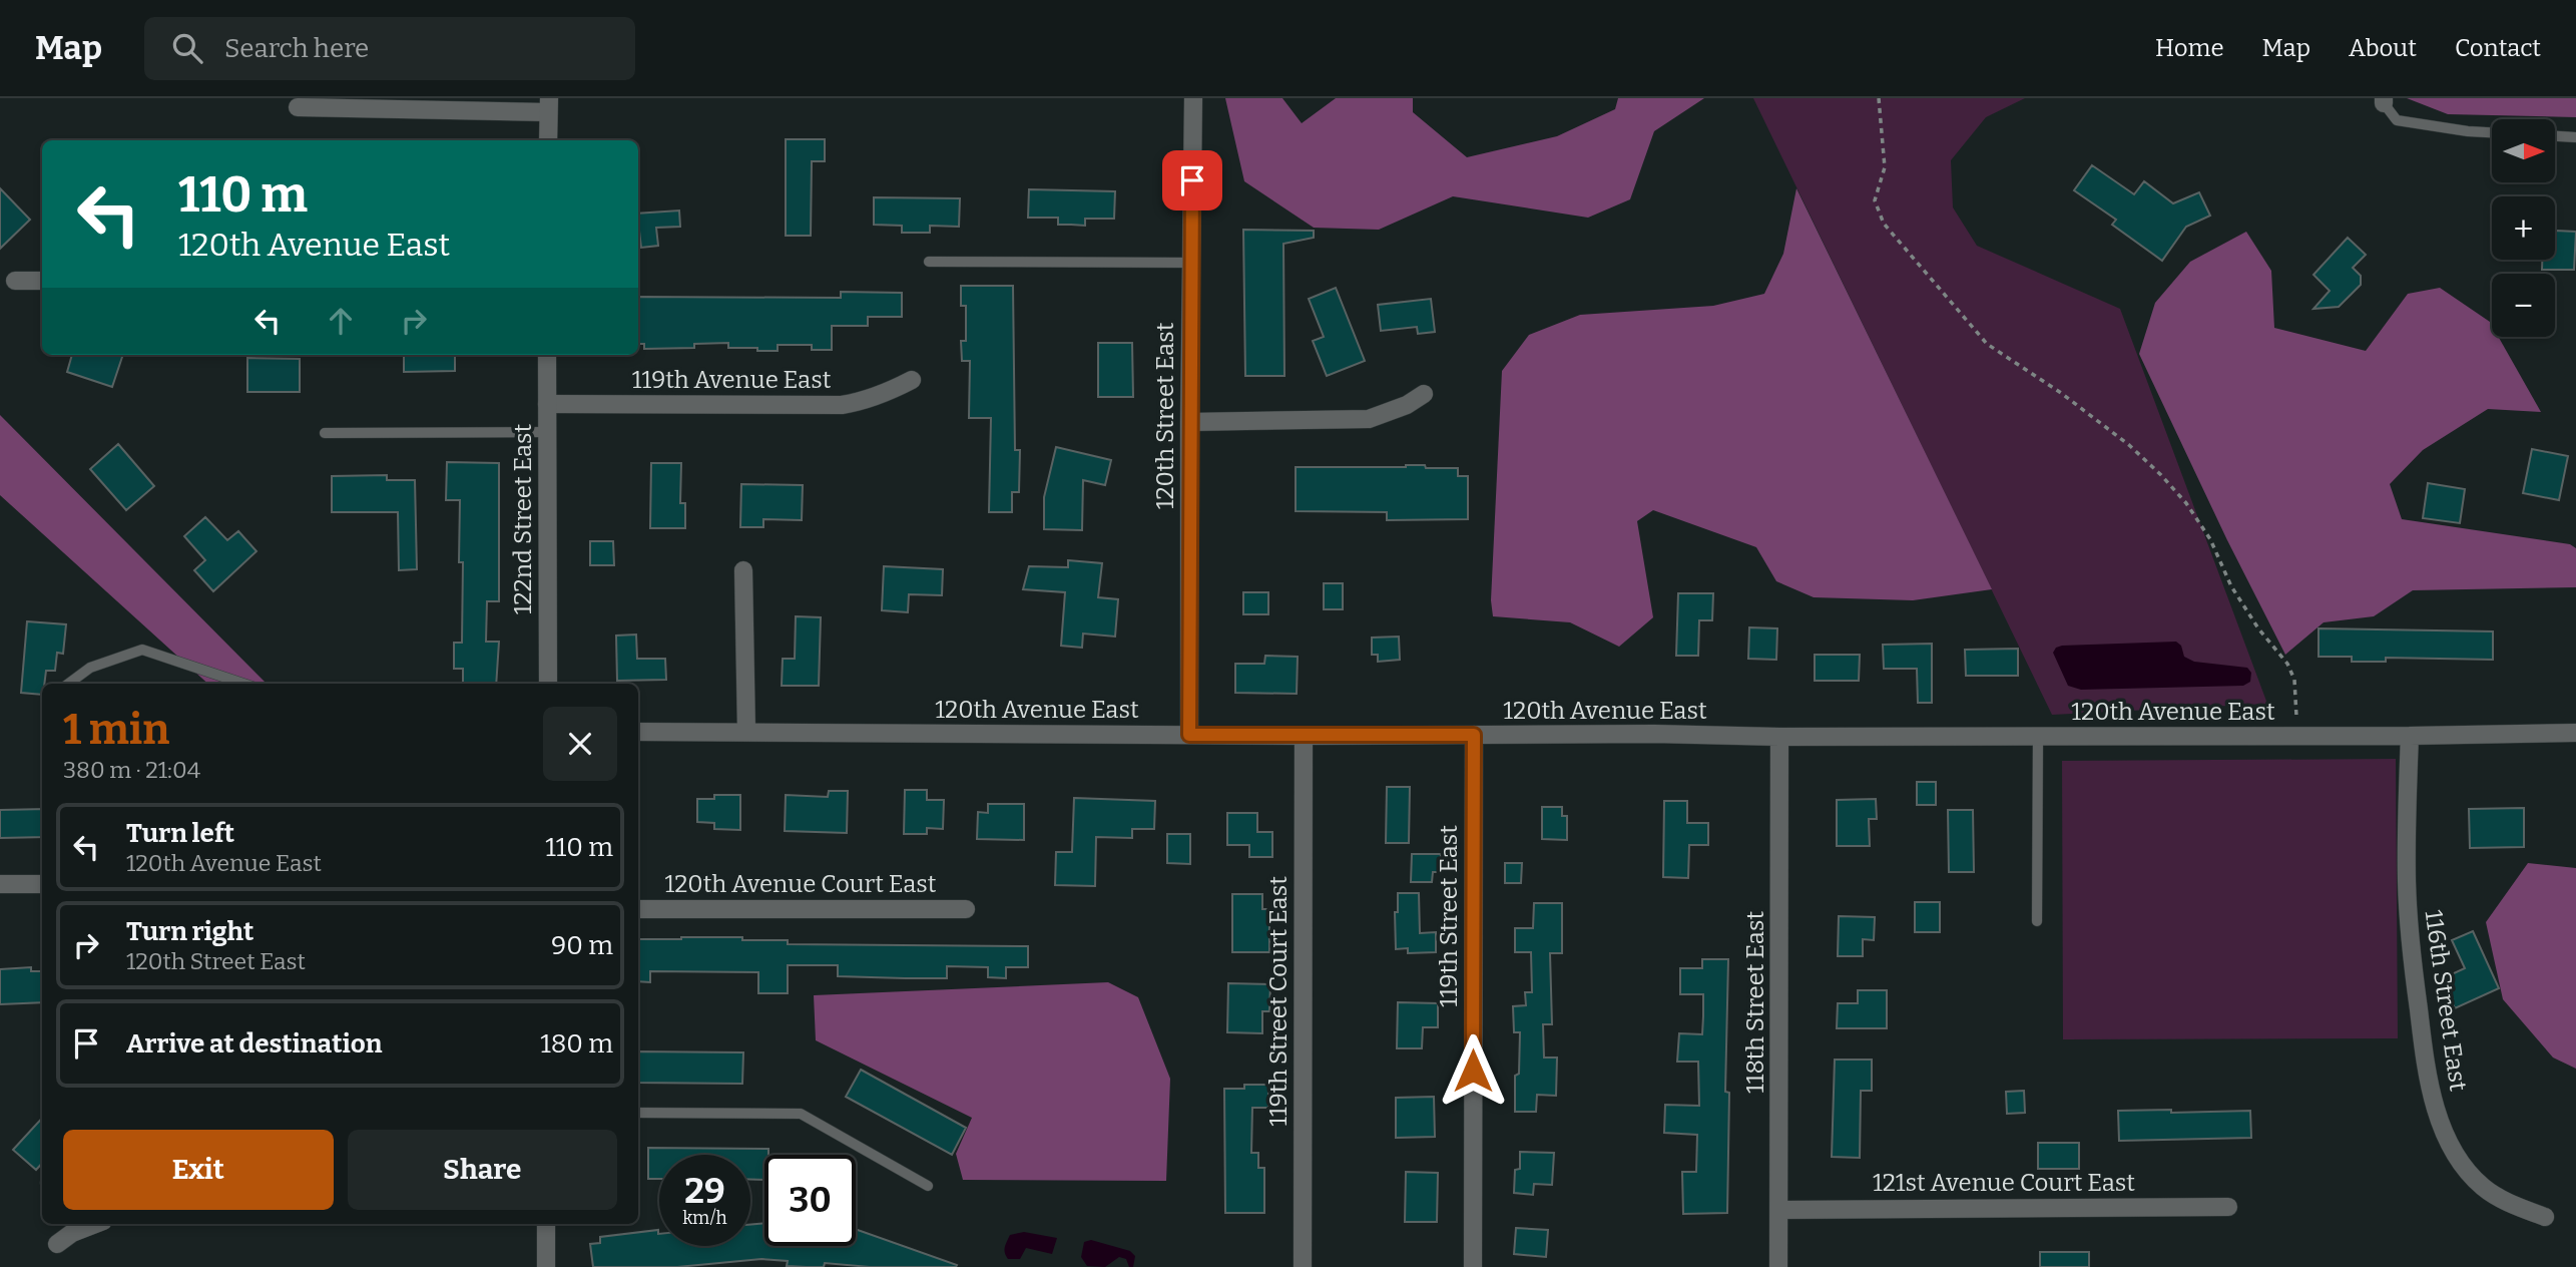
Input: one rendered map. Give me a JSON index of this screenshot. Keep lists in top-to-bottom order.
{
  "streets": {
    "street": [
      "119th Avenue East",
      "120th Street East",
      "122nd Street East",
      "120th Avenue East",
      "120th Avenue Court East",
      "119th Street East",
      "116th Street East",
      "119th Street Court East",
      "118th Street East",
      "121st Avenue Court East"
    ]
  },
  "crossings": [
    ["119th Avenue East", "122nd Street East"],
    ["120th Street East", "120th Avenue East"],
    ["120th Avenue East", "119th Street East"],
    ["120th Avenue East", "116th Street East"],
    ["120th Avenue East", "119th Street Court East"],
    ["120th Avenue East", "118th Street East"],
    ["118th Street East", "121st Avenue Court East"]
  ],
  "north": "right",
  "page": {
    "header": "Map",
    "search": "Search here",
    "nav": [
      "Home",
      "Map",
      "About",
      "Contact"
    ],
    "map_buttons": ["+", "−"],
    "turn": ["110 m", "120th Avenue East"],
    "heading": ["1 min", "380 m · 21:04"],
    "list": [
      {
        "name": "Turn left",
        "note": "120th Avenue East",
        "value": "110 m"
      },
      {
        "name": "Turn right",
        "note": "120th Street East",
        "value": "90 m"
      },
      {
        "name": "Arrive at destination",
        "value": "180 m"
      }
    ],
    "buttons": ["Exit", "Share"],
    "speed": "29 km/h",
    "limit": "30"
  }
}
